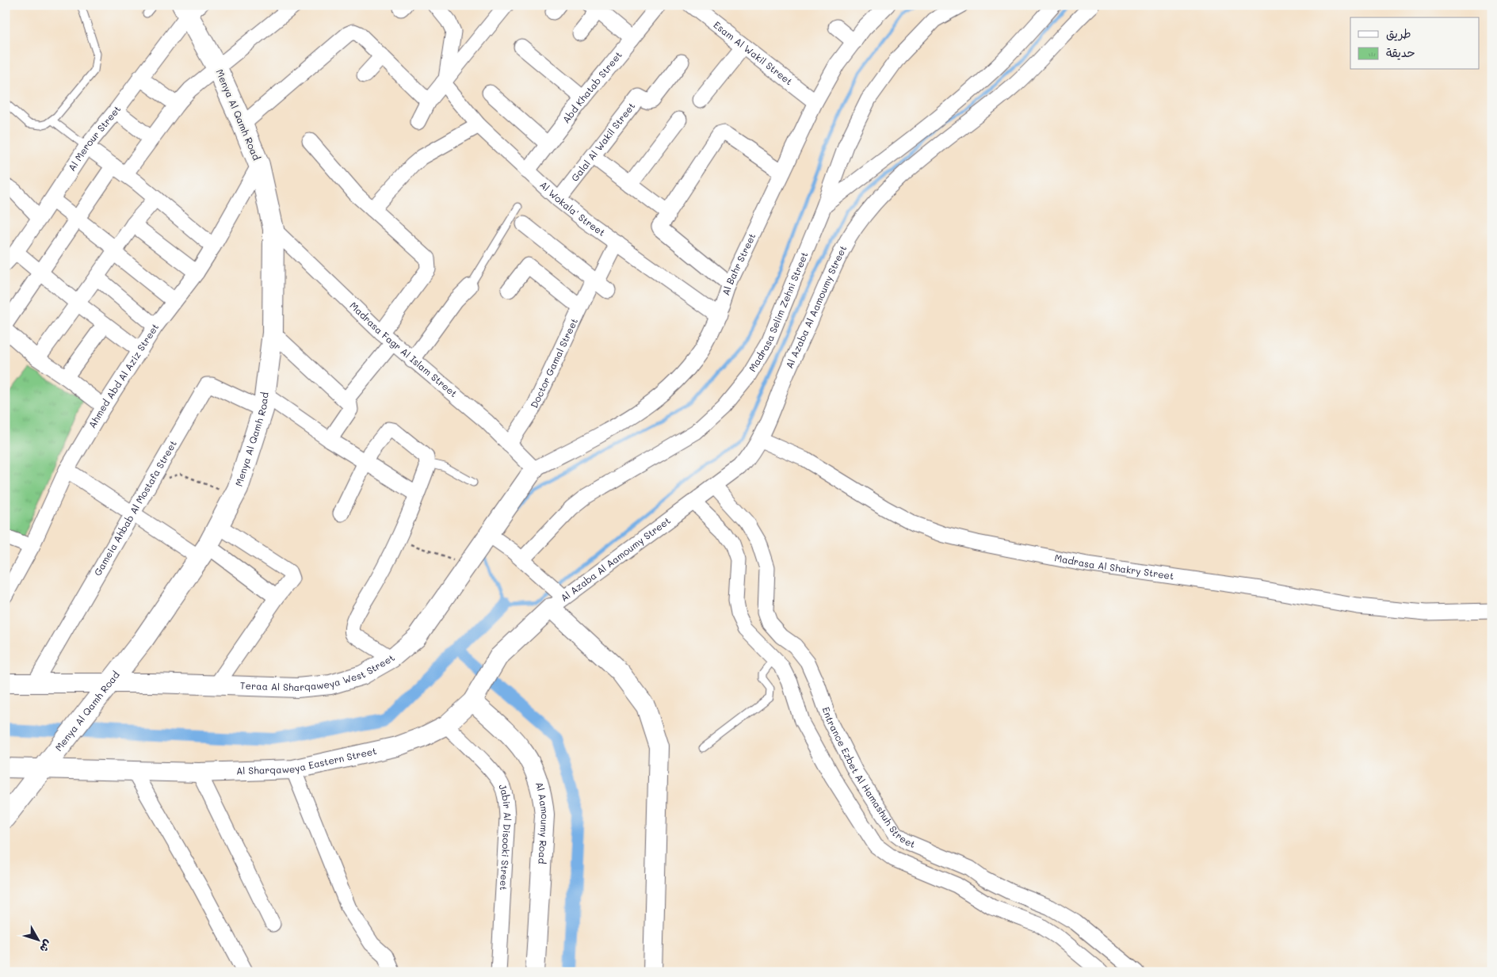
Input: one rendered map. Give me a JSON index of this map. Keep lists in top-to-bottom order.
{
  "streets": {
    "main road": ["Menya Al Qamh Road"],
    "street": [
      "Esam Al Wakil Street",
      "Abd Khatab Street",
      "Al Merour Street",
      "Galal Al Wakil Street",
      "Al Wokala' Street",
      "Al Bahr Street",
      "Al Azaba Al Aamoumy Street",
      "Madrasa Selim Zehni Street",
      "Madrasa Fagr Al Islam Street",
      "Doctor Gamal Street",
      "Ahmed Abd Al Aziz Street",
      "Gameia Ahbab Al Mostafa Street",
      "Madrasa Al Shakry Street",
      "Teraa Al Sharqaweya West Street",
      "Al Sharqaweya Eastern Street",
      "Entrance Ezbet Al Hamashuh Street",
      "Al Aamoumy Road",
      "Jabir Al Disooki Street"
    ]
  },
  "crossings": [
    ["Esam Al Wakil Street", "Al Bahr Street"],
    ["Abd Khatab Street", "Al Wokala' Street"],
    ["Menya Al Qamh Road", "Al Merour Street"],
    ["Menya Al Qamh Road", "Madrasa Fagr Al Islam Street"],
    ["Menya Al Qamh Road", "Ahmed Abd Al Aziz Street"],
    ["Menya Al Qamh Road", "Gameia Ahbab Al Mostafa Street"],
    ["Menya Al Qamh Road", "Teraa Al Sharqaweya West Street"],
    ["Menya Al Qamh Road", "Al Sharqaweya Eastern Street"],
    ["Galal Al Wakil Street", "Al Wokala' Street"],
    ["Al Wokala' Street", "Al Bahr Street"],
    ["Al Wokala' Street", "Doctor Gamal Street"],
    ["Al Bahr Street", "Madrasa Fagr Al Islam Street"],
    ["Al Bahr Street", "Teraa Al Sharqaweya West Street"],
    ["Al Azaba Al Aamoumy Street", "Madrasa Al Shakry Street"],
    ["Al Azaba Al Aamoumy Street", "Al Sharqaweya Eastern Street"],
    ["Al Azaba Al Aamoumy Street", "Entrance Ezbet Al Hamashuh Street"],
    ["Madrasa Fagr Al Islam Street", "Doctor Gamal Street"],
    ["Madrasa Fagr Al Islam Street", "Teraa Al Sharqaweya West Street"],
    ["Gameia Ahbab Al Mostafa Street", "Teraa Al Sharqaweya West Street"],
    ["Al Sharqaweya Eastern Street", "Al Aamoumy Road"],
    ["Al Sharqaweya Eastern Street", "Jabir Al Disooki Street"]
  ],
  "legend": ["طريق", "حديقة"],
  "north": "bottom right"
}
